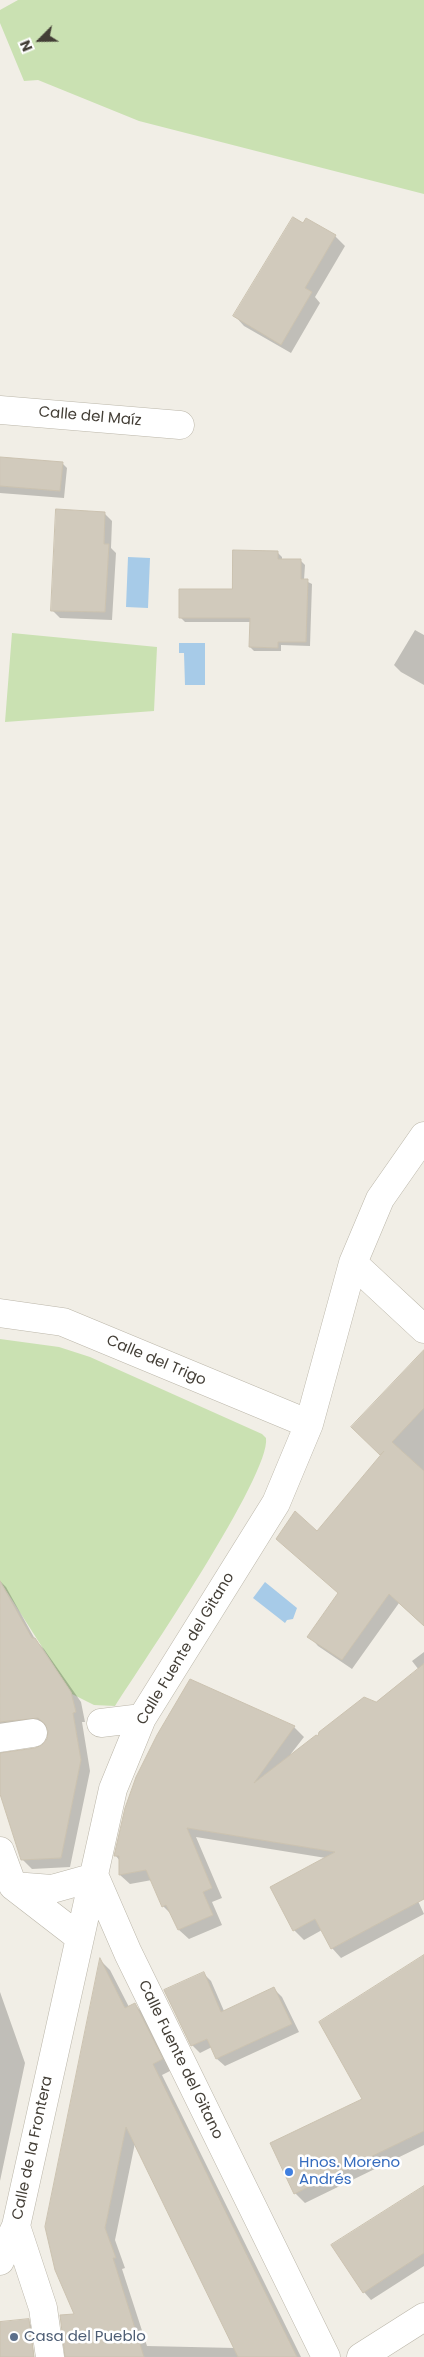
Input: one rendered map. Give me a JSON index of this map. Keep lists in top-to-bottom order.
{
  "streets": {
    "street": [
      "Calle del Maíz",
      "Calle del Trigo",
      "Calle Fuente del Gitano",
      "Calle de la Frontera"
    ]
  },
  "crossings": [
    ["Calle del Trigo", "Calle Fuente del Gitano"],
    ["Calle Fuente del Gitano", "Calle de la Frontera"]
  ],
  "places": ["Hnos. Moreno Andrés", "Casa del Pueblo"],
  "north": "bottom left"
}
